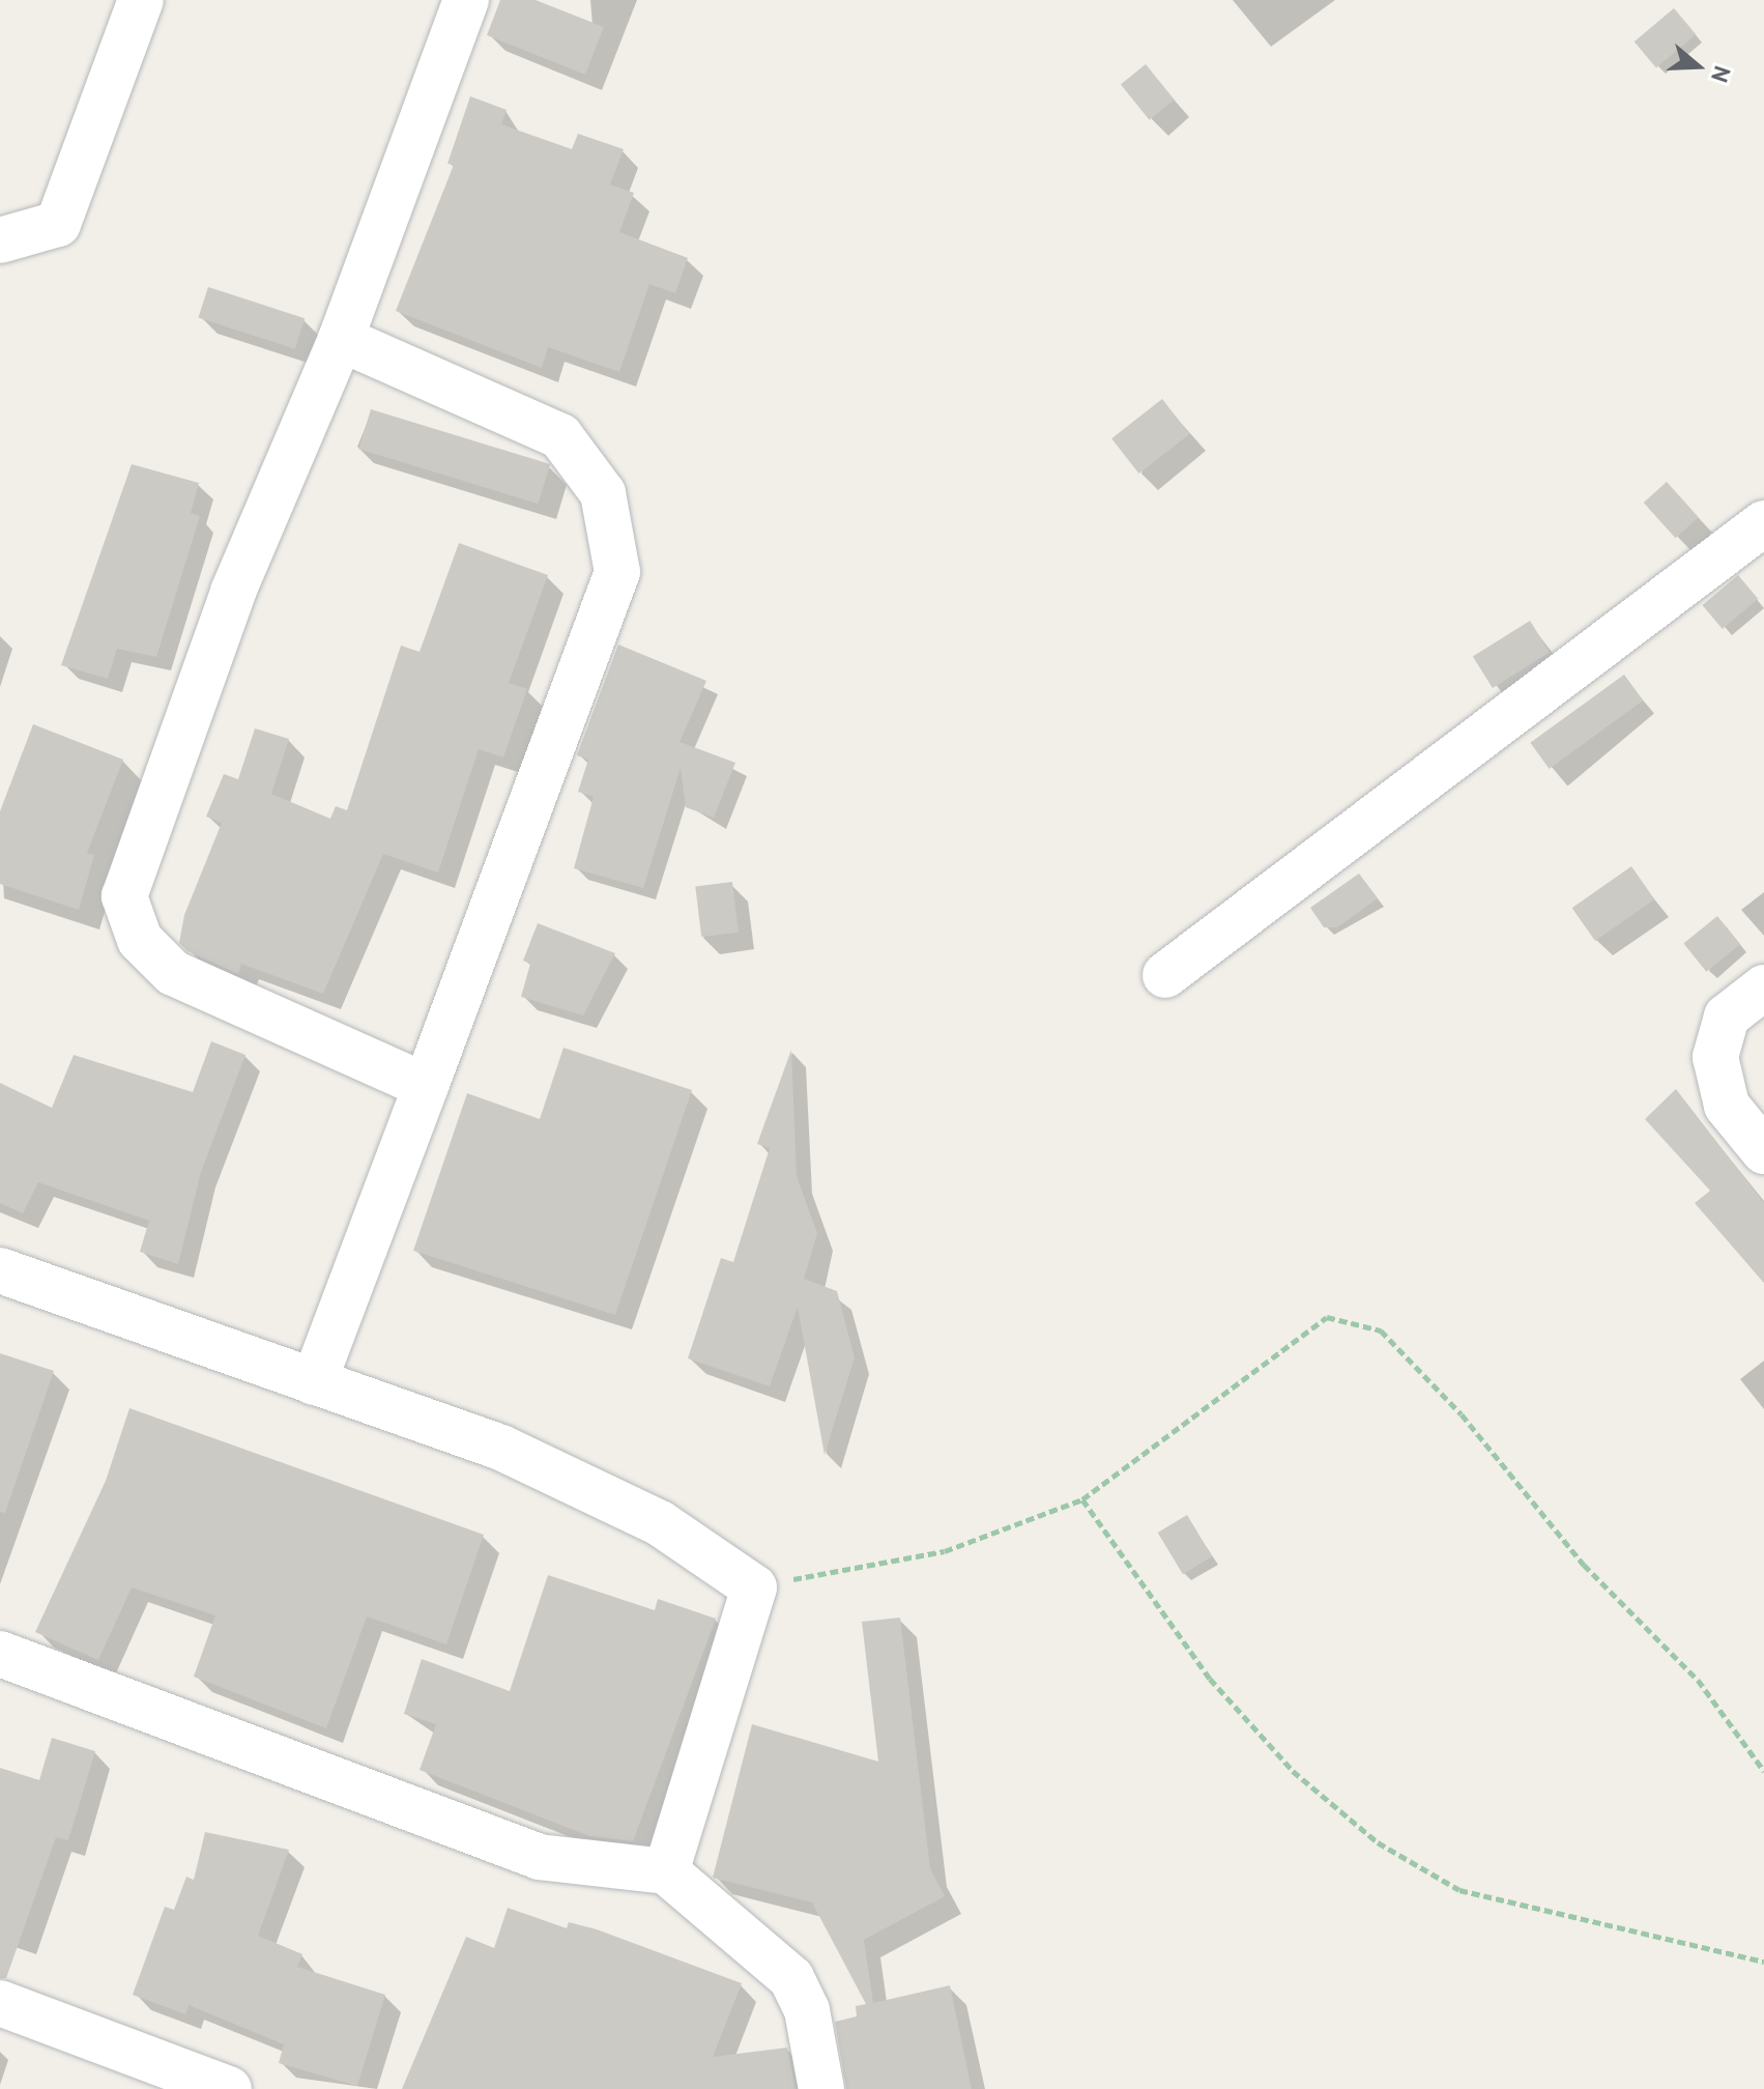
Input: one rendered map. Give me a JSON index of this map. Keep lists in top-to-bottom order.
{
  "north": "right"
}
